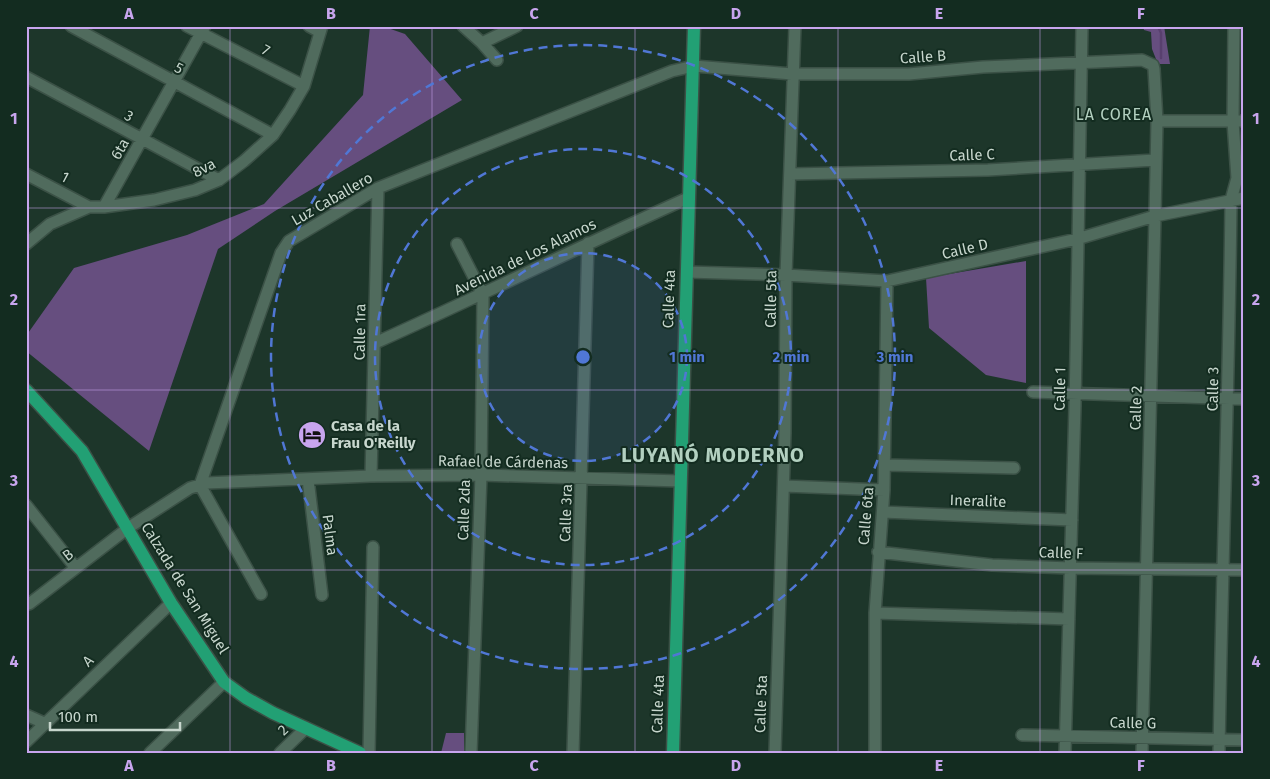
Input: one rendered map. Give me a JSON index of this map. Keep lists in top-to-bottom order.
{
  "streets": {
    "main road": ["Calle 4ta", "Calzada de San Miguel"],
    "street": [
      "7",
      "Calle B",
      "5",
      "3",
      "6ta",
      "Calle C",
      "8va",
      "1",
      "Luz Caballero",
      "Calle D",
      "Avenida de Los Alamos",
      "Calle 5ta",
      "Calle 1ra",
      "Calle 1",
      "Calle 3",
      "Calle 2",
      "Rafael de Cárdenas",
      "Ineralite",
      "Calle 2da",
      "Calle 3ra",
      "Calle 6ta",
      "Palma",
      "Calle F",
      "B",
      "A",
      "Calle G",
      "2"
    ]
  },
  "crossings": [
    ["7", "6ta"],
    ["7", "8va"],
    ["Calle B", "Luz Caballero"],
    ["Calle B", "Calle 4ta"],
    ["Calle B", "Calle 5ta"],
    ["Calle B", "Calle 1"],
    ["Calle B", "Calle 2"],
    ["5", "6ta"],
    ["5", "8va"],
    ["3", "6ta"],
    ["3", "8va"],
    ["6ta", "8va"],
    ["Calle C", "Calle 5ta"],
    ["Calle C", "Calle 1"],
    ["Calle C", "Calle 2"],
    ["8va", "1"],
    ["Luz Caballero", "Calle 4ta"],
    ["Luz Caballero", "Calle 1ra"],
    ["Luz Caballero", "Rafael de Cárdenas"],
    ["Calle D", "Calle 4ta"],
    ["Calle D", "Calle 5ta"],
    ["Calle D", "Calle 1"],
    ["Calle D", "Calle 3"],
    ["Calle D", "Calle 2"],
    ["Calle D", "Calle 6ta"],
    ["Avenida de Los Alamos", "Calle 4ta"],
    ["Avenida de Los Alamos", "Calle 1ra"],
    ["Avenida de Los Alamos", "Calle 2da"],
    ["Avenida de Los Alamos", "Calle 3ra"],
    ["Calle 4ta", "Rafael de Cárdenas"],
    ["Calle 1ra", "Rafael de Cárdenas"],
    ["Calle 1", "Ineralite"],
    ["Calle 1", "Calle F"],
    ["Calle 1", "Calle G"],
    ["Calle 3", "Calle F"],
    ["Calle 3", "Calle G"],
    ["Calle 2", "Calle F"],
    ["Calle 2", "Calle G"],
    ["Rafael de Cárdenas", "Calle 2da"],
    ["Rafael de Cárdenas", "Calle 3ra"],
    ["Rafael de Cárdenas", "Palma"],
    ["Rafael de Cárdenas", "B"],
    ["Rafael de Cárdenas", "Calzada de San Miguel"],
    ["Ineralite", "Calle 6ta"],
    ["Calle 6ta", "Calle F"],
    ["B", "Calzada de San Miguel"],
    ["Calzada de San Miguel", "A"],
    ["Calzada de San Miguel", "2"]
  ],
  "districts": ["LA COREA", "LUYANÓ MODERNO"],
  "places": {
    "hotel": ["Casa de la Frau O'Reilly"]
  },
  "scale_bar": "100 m",
  "grid": {
    "columns": [
      "A",
      "B",
      "C",
      "D",
      "E",
      "F"
    ],
    "rows": [
      "1",
      "2",
      "3",
      "4"
    ]
  },
  "rings": ["1 min", "2 min", "3 min"]
}
